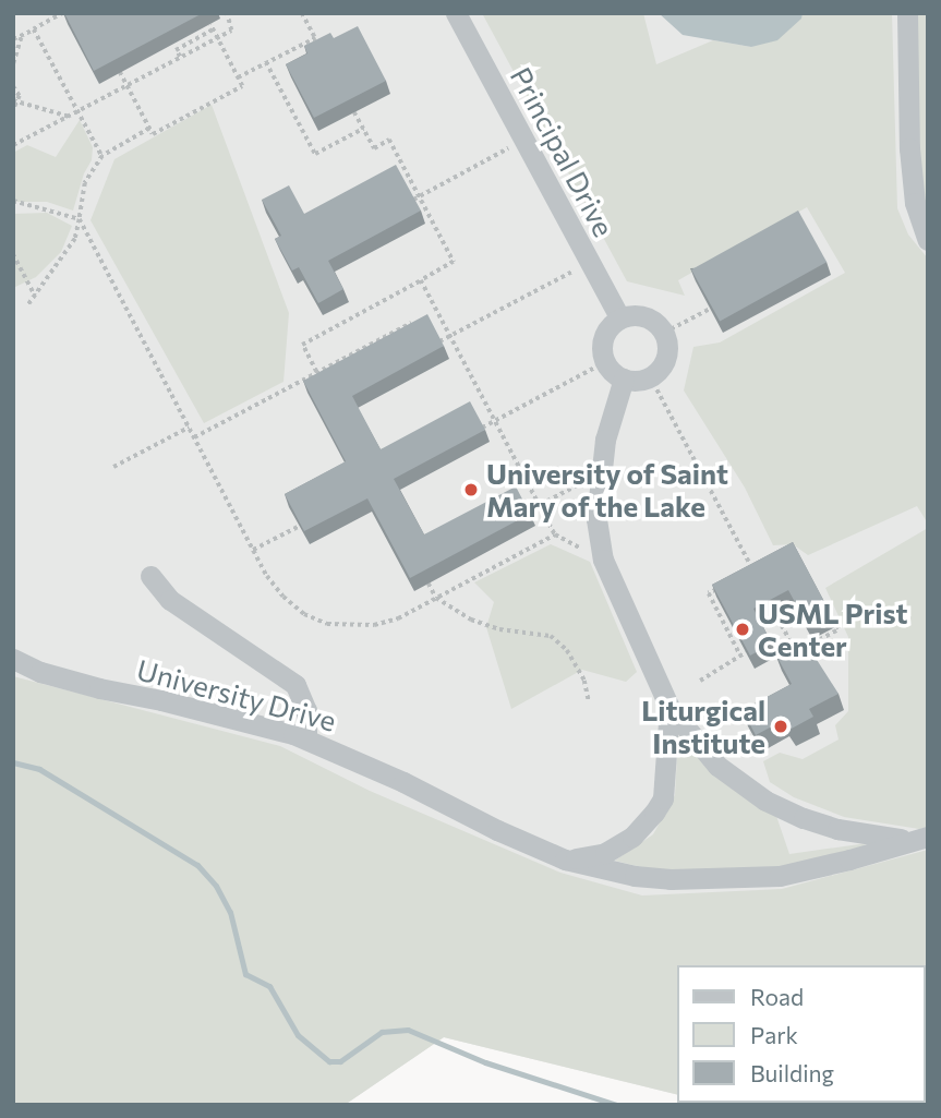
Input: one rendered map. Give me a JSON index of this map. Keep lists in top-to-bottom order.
{
  "streets": {
    "lane": ["Principal Drive", "University Drive"]
  },
  "places": ["University of Saint Mary of the Lake", "USML Prist Center", "Liturgical Institute"],
  "legend": ["Road", "Park", "Building"]
}
